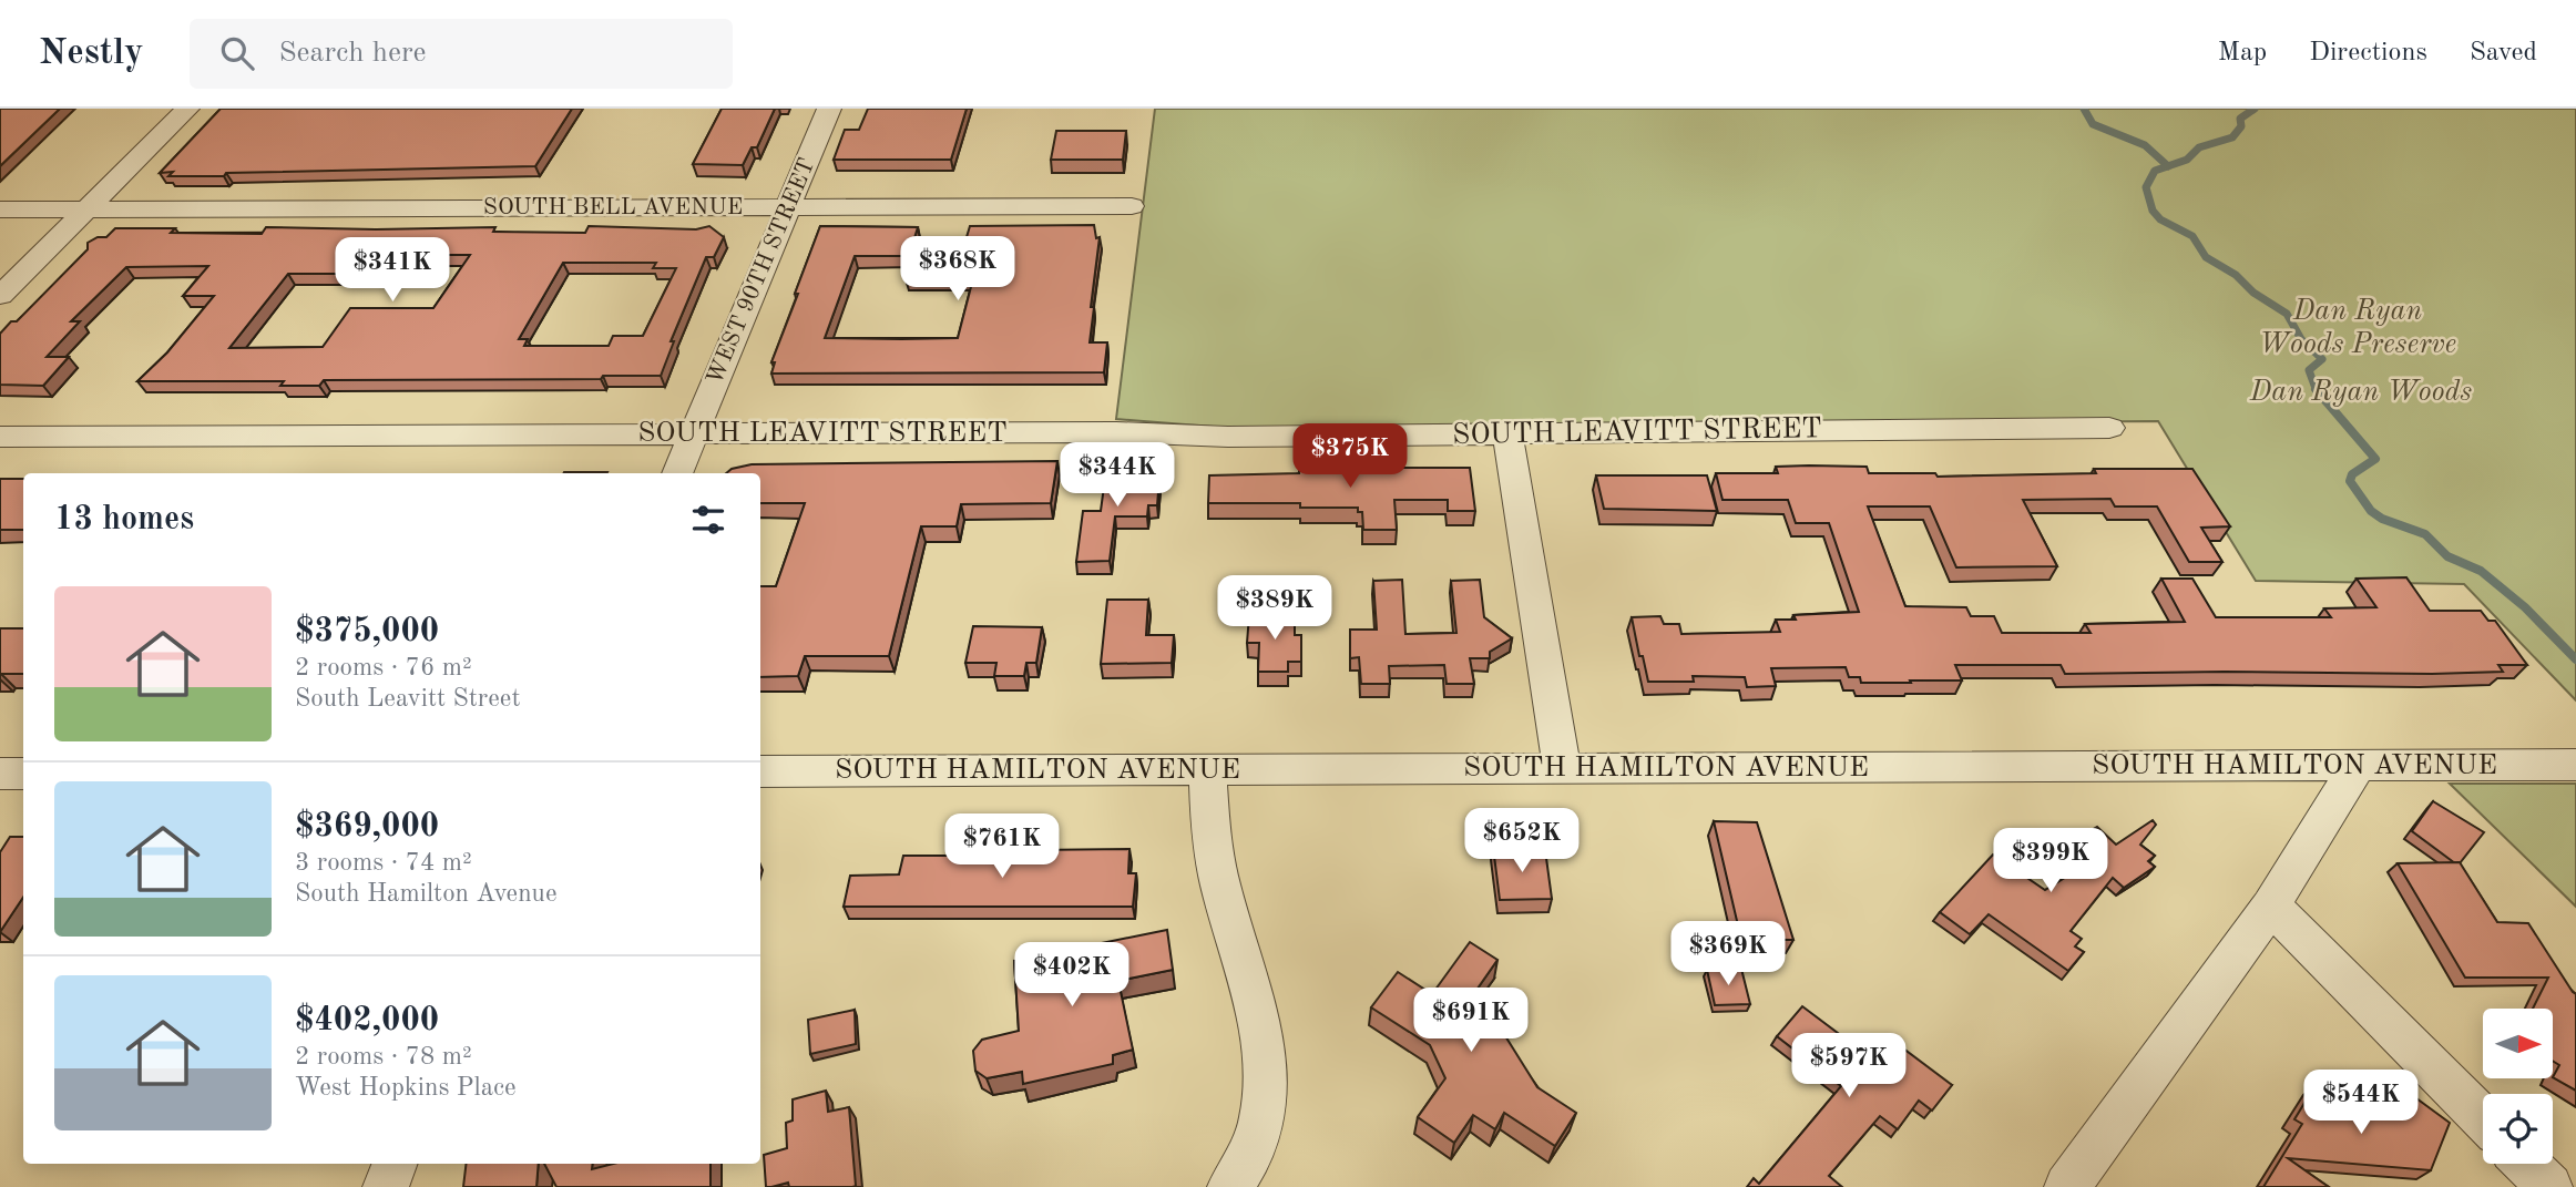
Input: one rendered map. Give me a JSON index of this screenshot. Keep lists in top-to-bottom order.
{
  "streets": {
    "street": [
      "SOUTH BELL AVENUE",
      "WEST 90TH STREET",
      "SOUTH LEAVITT STREET",
      "SOUTH HAMILTON AVENUE"
    ]
  },
  "crossings": [
    ["SOUTH BELL AVENUE", "WEST 90TH STREET"],
    ["WEST 90TH STREET", "SOUTH LEAVITT STREET"]
  ],
  "parks": ["Dan Ryan Woods Preserve", "Dan Ryan Woods"],
  "north": "right",
  "page": {
    "header": "Nestly",
    "search": "Search here",
    "nav": ["Map", "Directions", "Saved"],
    "price": [
      "$368K",
      "$341K",
      "$375K",
      "$344K",
      "$389K",
      "$652K",
      "$761K",
      "$399K",
      "$369K",
      "$402K",
      "$691K",
      "$597K",
      "$544K"
    ],
    "heading": "13 homes",
    "list": [
      {
        "name": "$375,000",
        "note": "2 rooms · 76 m² · South Leavitt Street"
      },
      {
        "name": "$369,000",
        "note": "3 rooms · 74 m² · South Hamilton Avenue"
      },
      {
        "name": "$402,000",
        "note": "2 rooms · 78 m² · West Hopkins Place"
      }
    ]
  }
}
